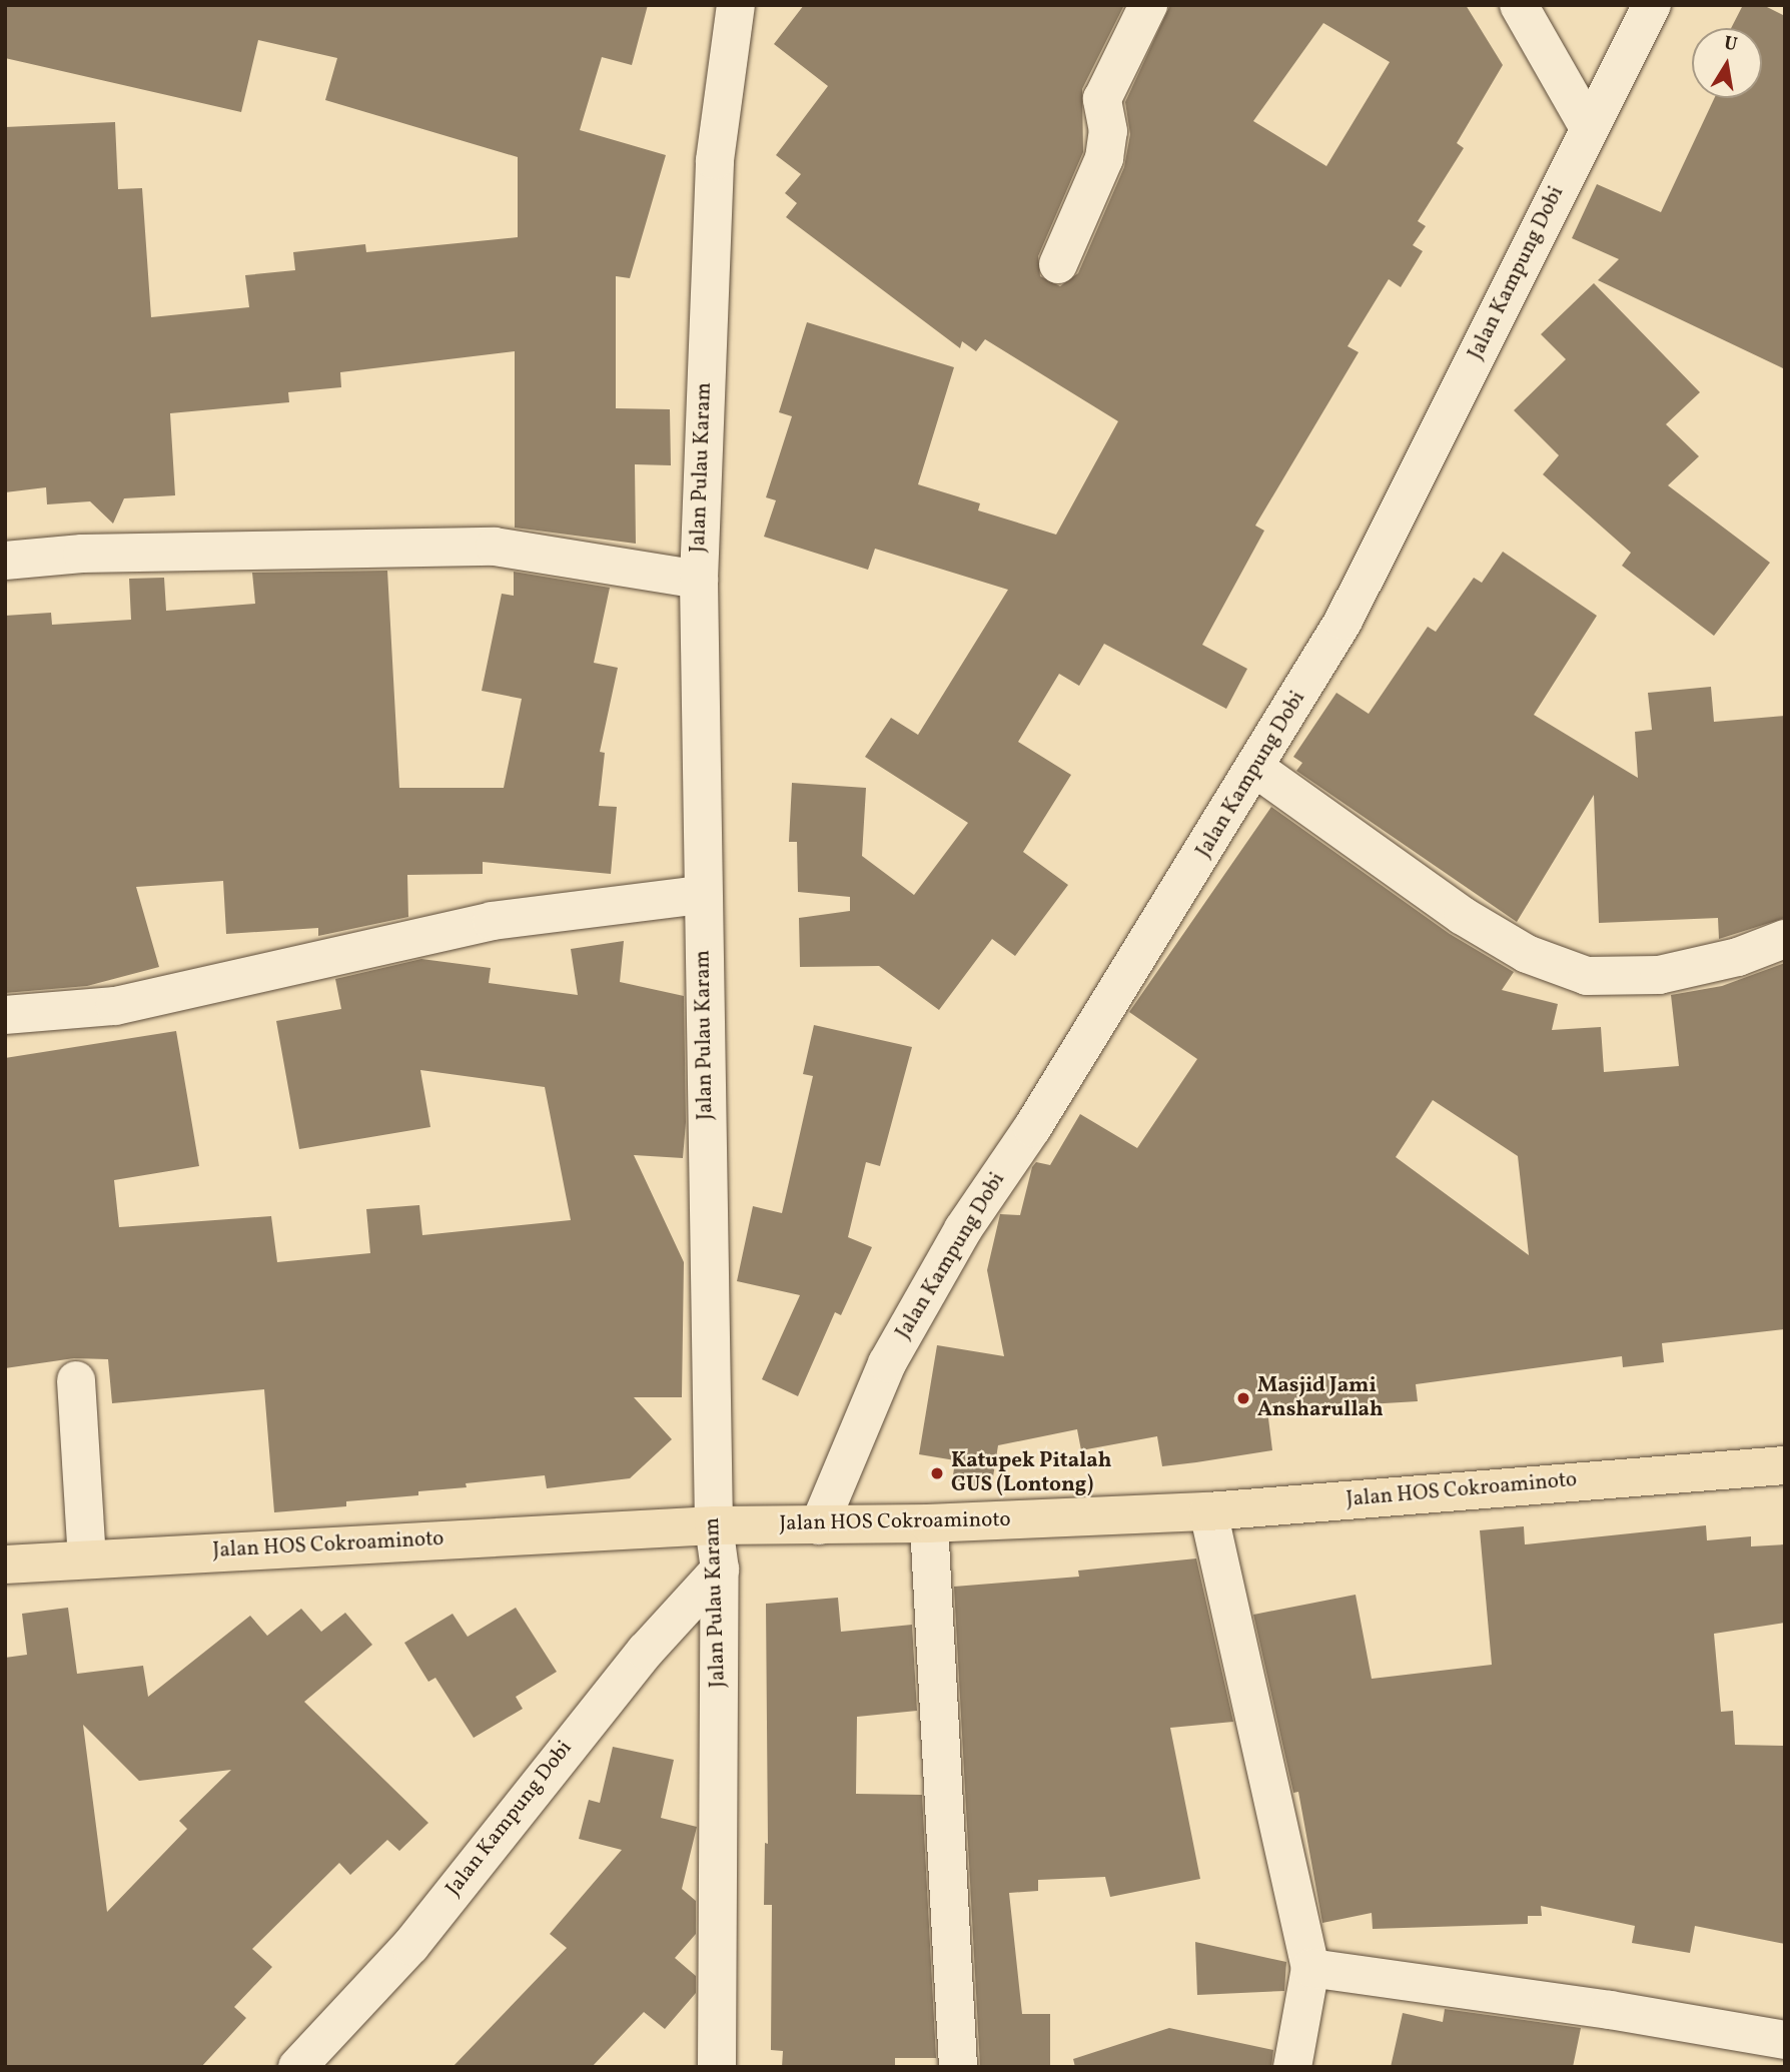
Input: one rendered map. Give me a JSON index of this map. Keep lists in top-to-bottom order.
{
  "streets": {
    "main road": ["Jalan HOS Cokroaminoto"],
    "street": ["Jalan Kampung Dobi", "Jalan Pulau Karam"]
  },
  "crossings": [
    ["Jalan Kampung Dobi", "Jalan Pulau Karam"],
    ["Jalan Kampung Dobi", "Jalan HOS Cokroaminoto"],
    ["Jalan Pulau Karam", "Jalan HOS Cokroaminoto"]
  ],
  "places": ["Masjid Jami Ansharullah", "Katupek Pitalah GUS (Lontong)"],
  "north": "top"
}
